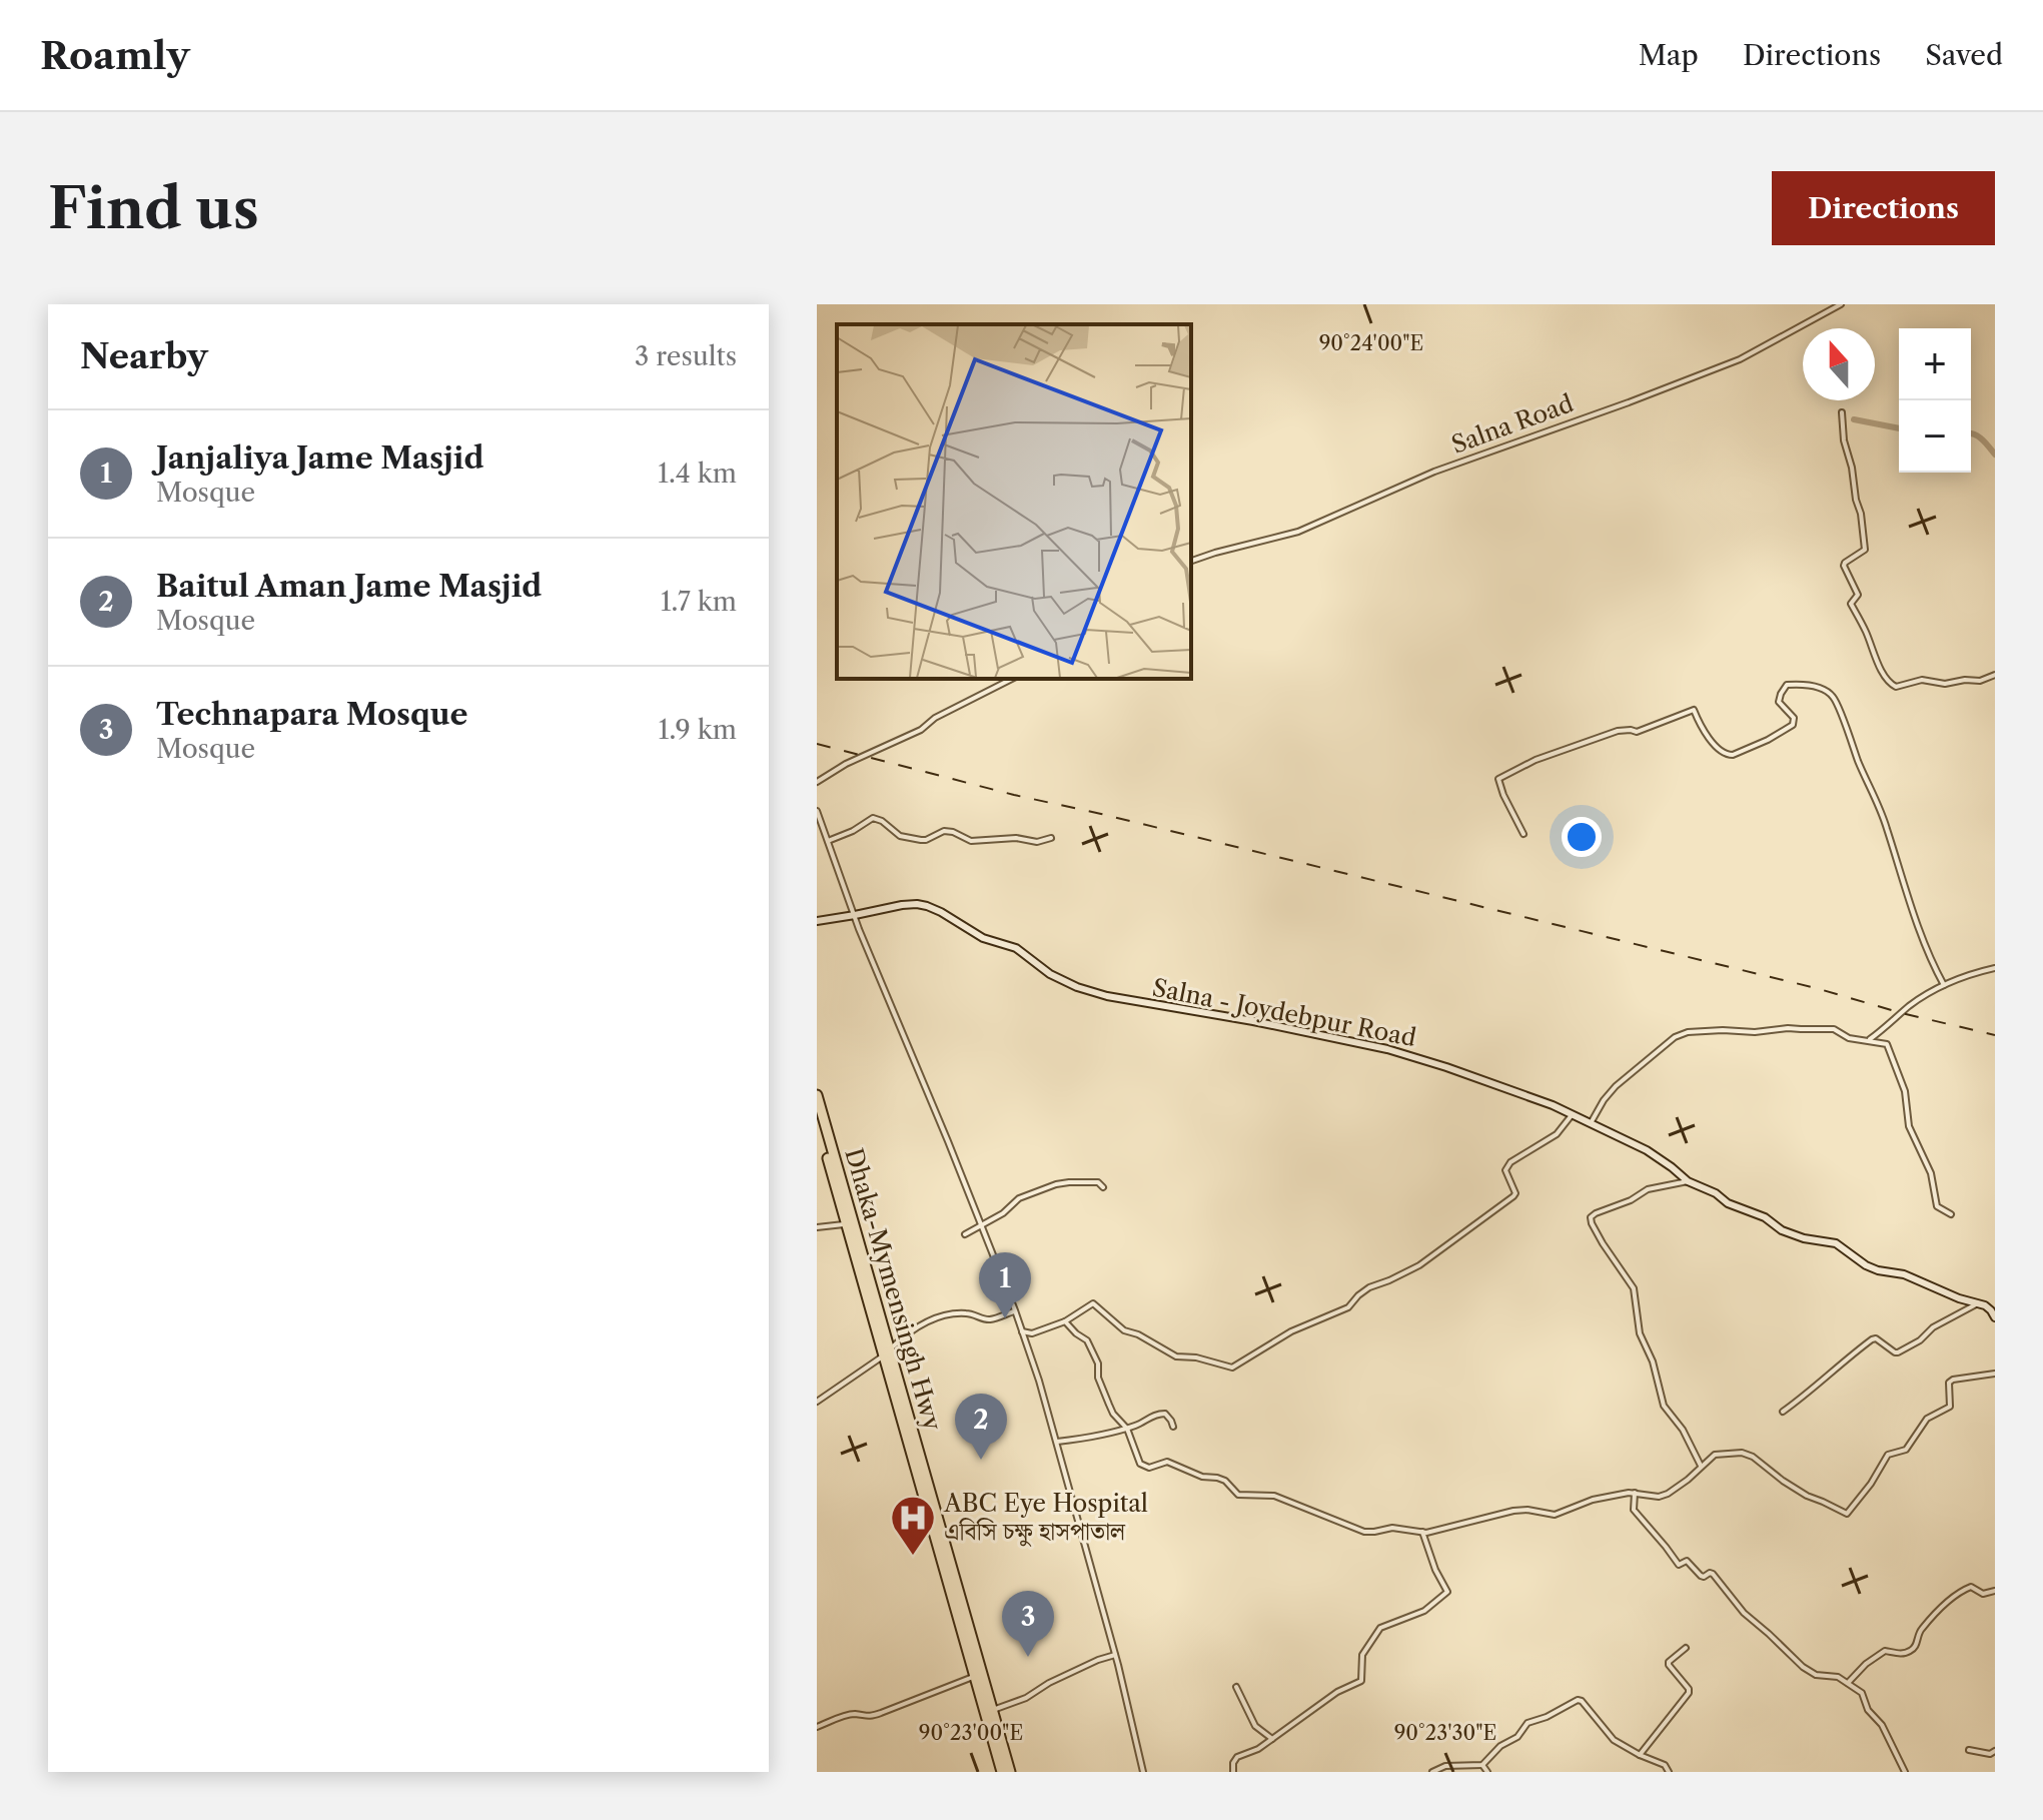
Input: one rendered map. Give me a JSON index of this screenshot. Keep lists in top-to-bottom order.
{
  "streets": {
    "highway": ["Dhaka-Mymensingh Hwy"],
    "main road": ["Salna - Joydebpur Road"],
    "street": ["Salna Road"]
  },
  "places": {
    "hospital": ["ABC Eye Hospital এবিসি চক্ষু হাসপাতাল"]
  },
  "north": "top",
  "page": {
    "header": "Roamly",
    "nav": ["Map", "Directions", "Saved"],
    "buttons": "Directions",
    "title": "Find us",
    "heading": ["Nearby", "3 results"],
    "map_buttons": ["+", "−"],
    "list": [
      {
        "mark": "1",
        "name": "Janjaliya Jame Masjid",
        "note": "Mosque",
        "value": "1.4 km"
      },
      {
        "mark": "2",
        "name": "Baitul Aman Jame Masjid",
        "note": "Mosque",
        "value": "1.7 km"
      },
      {
        "mark": "3",
        "name": "Technapara Mosque",
        "note": "Mosque",
        "value": "1.9 km"
      }
    ],
    "pins": ["1", "2", "3"]
  },
  "coordinates": ["90°24'00\"E", "90°23'00\"E", "90°23'30\"E"]
}
